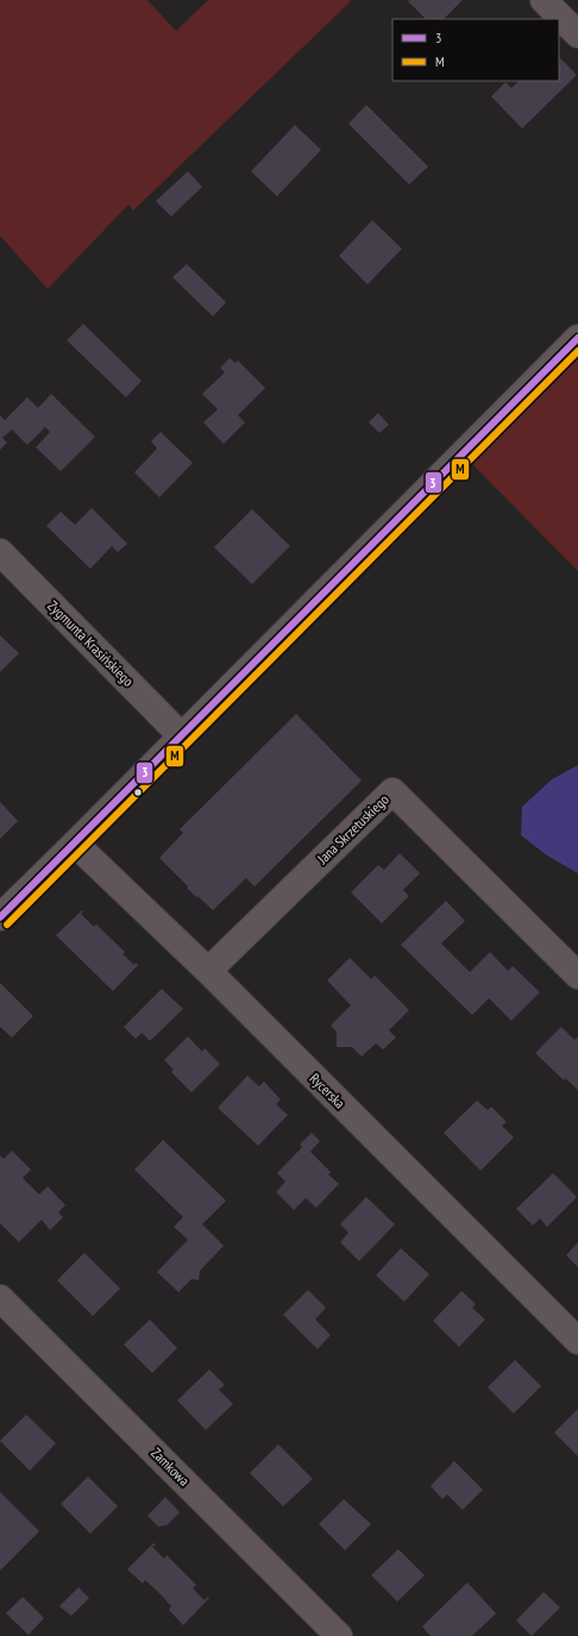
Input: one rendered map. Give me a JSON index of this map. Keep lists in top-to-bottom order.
{
  "streets": {
    "street": [
      "Zygmunta Krasińskiego",
      "Jana Skrzetuskiego",
      "Rycerska",
      "Zamkowa"
    ]
  },
  "crossings": [
    ["Jana Skrzetuskiego", "Rycerska"]
  ],
  "lines": ["transit line 3", "transit line M"],
  "legend": ["3", "M"]
}
